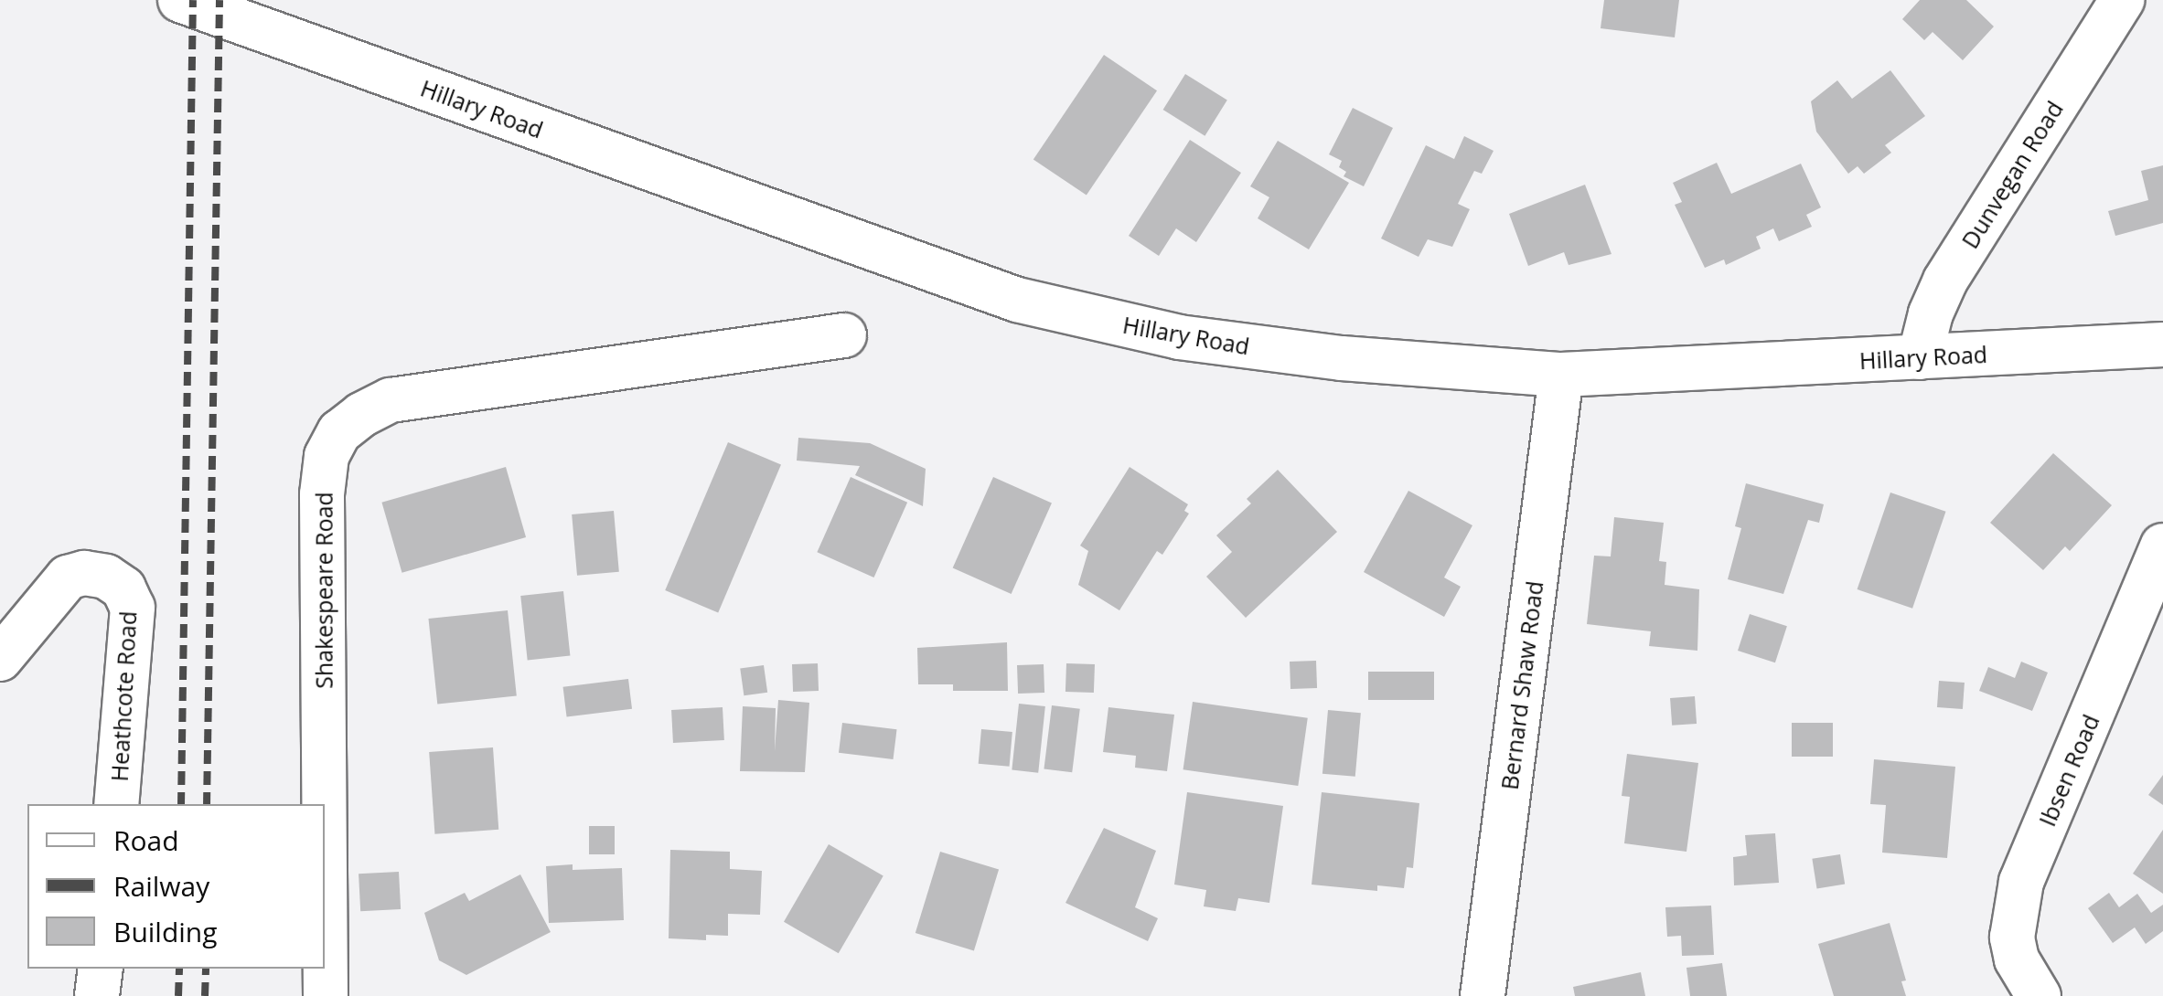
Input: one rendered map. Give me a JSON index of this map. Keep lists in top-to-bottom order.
{
  "streets": {
    "street": [
      "Hillary Road",
      "Dunvegan Road",
      "Shakespeare Road",
      "Bernard Shaw Road",
      "Heathcote Road",
      "Ibsen Road"
    ]
  },
  "crossings": [
    ["Hillary Road", "Dunvegan Road"],
    ["Hillary Road", "Bernard Shaw Road"]
  ],
  "legend": ["Road", "Railway", "Building"]
}
